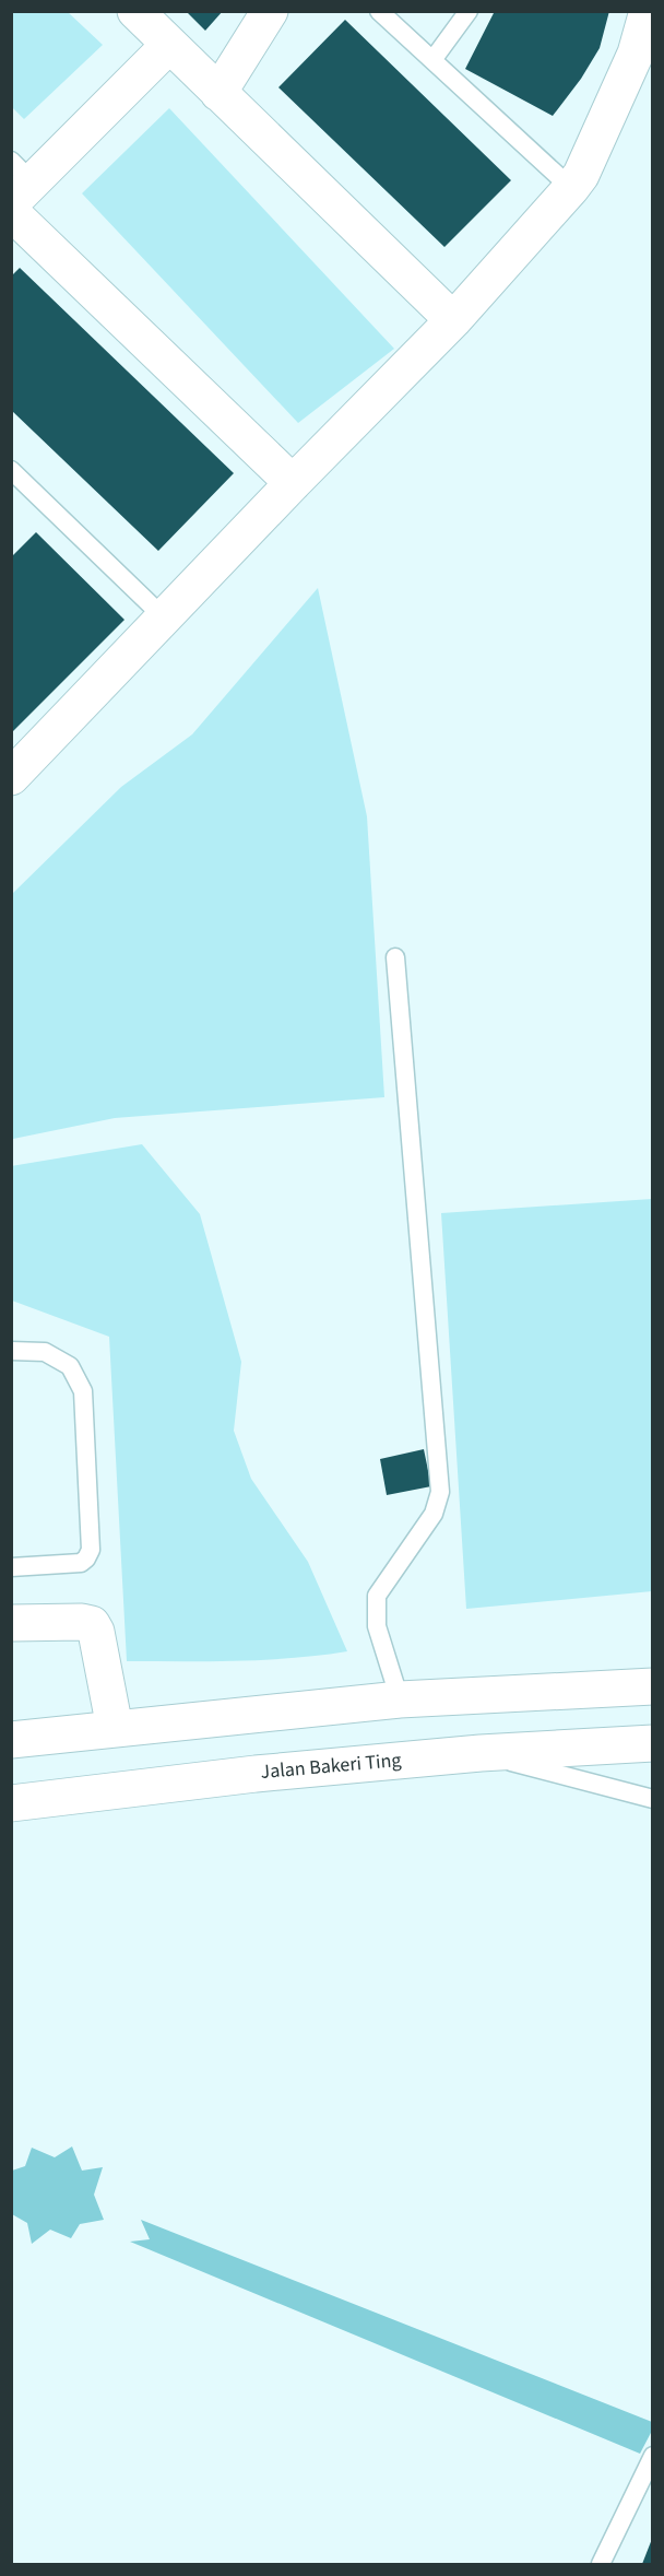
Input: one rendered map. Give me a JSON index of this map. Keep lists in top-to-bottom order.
{
  "streets": {
    "street": ["Jalan Bakeri Ting"]
  }
}
